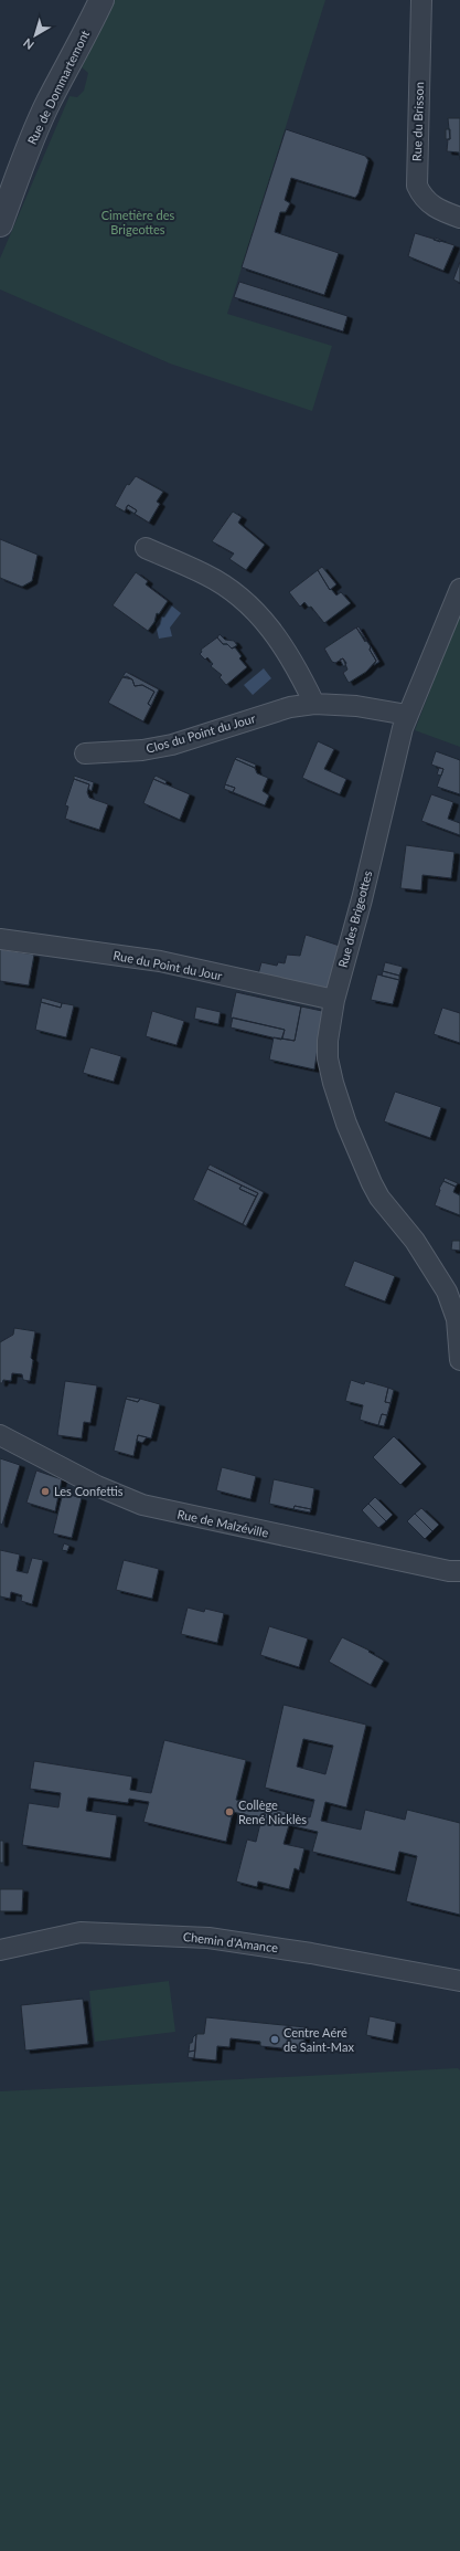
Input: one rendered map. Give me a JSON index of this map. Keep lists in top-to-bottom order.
{
  "streets": {
    "street": [
      "Rue de Dommartemont",
      "Rue du Brisson",
      "Clos du Point du Jour",
      "Rue des Brigeottes",
      "Rue du Point du Jour",
      "Rue de Malzéville",
      "Chemin d'Amance"
    ]
  },
  "crossings": [
    ["Clos du Point du Jour", "Rue des Brigeottes"],
    ["Rue des Brigeottes", "Rue du Point du Jour"]
  ],
  "parks": ["Cimetière des Brigeottes"],
  "places": ["Les Confettis", "Collège René Nicklès", "Centre Aéré de Saint-Max"],
  "north": "bottom left"
}
